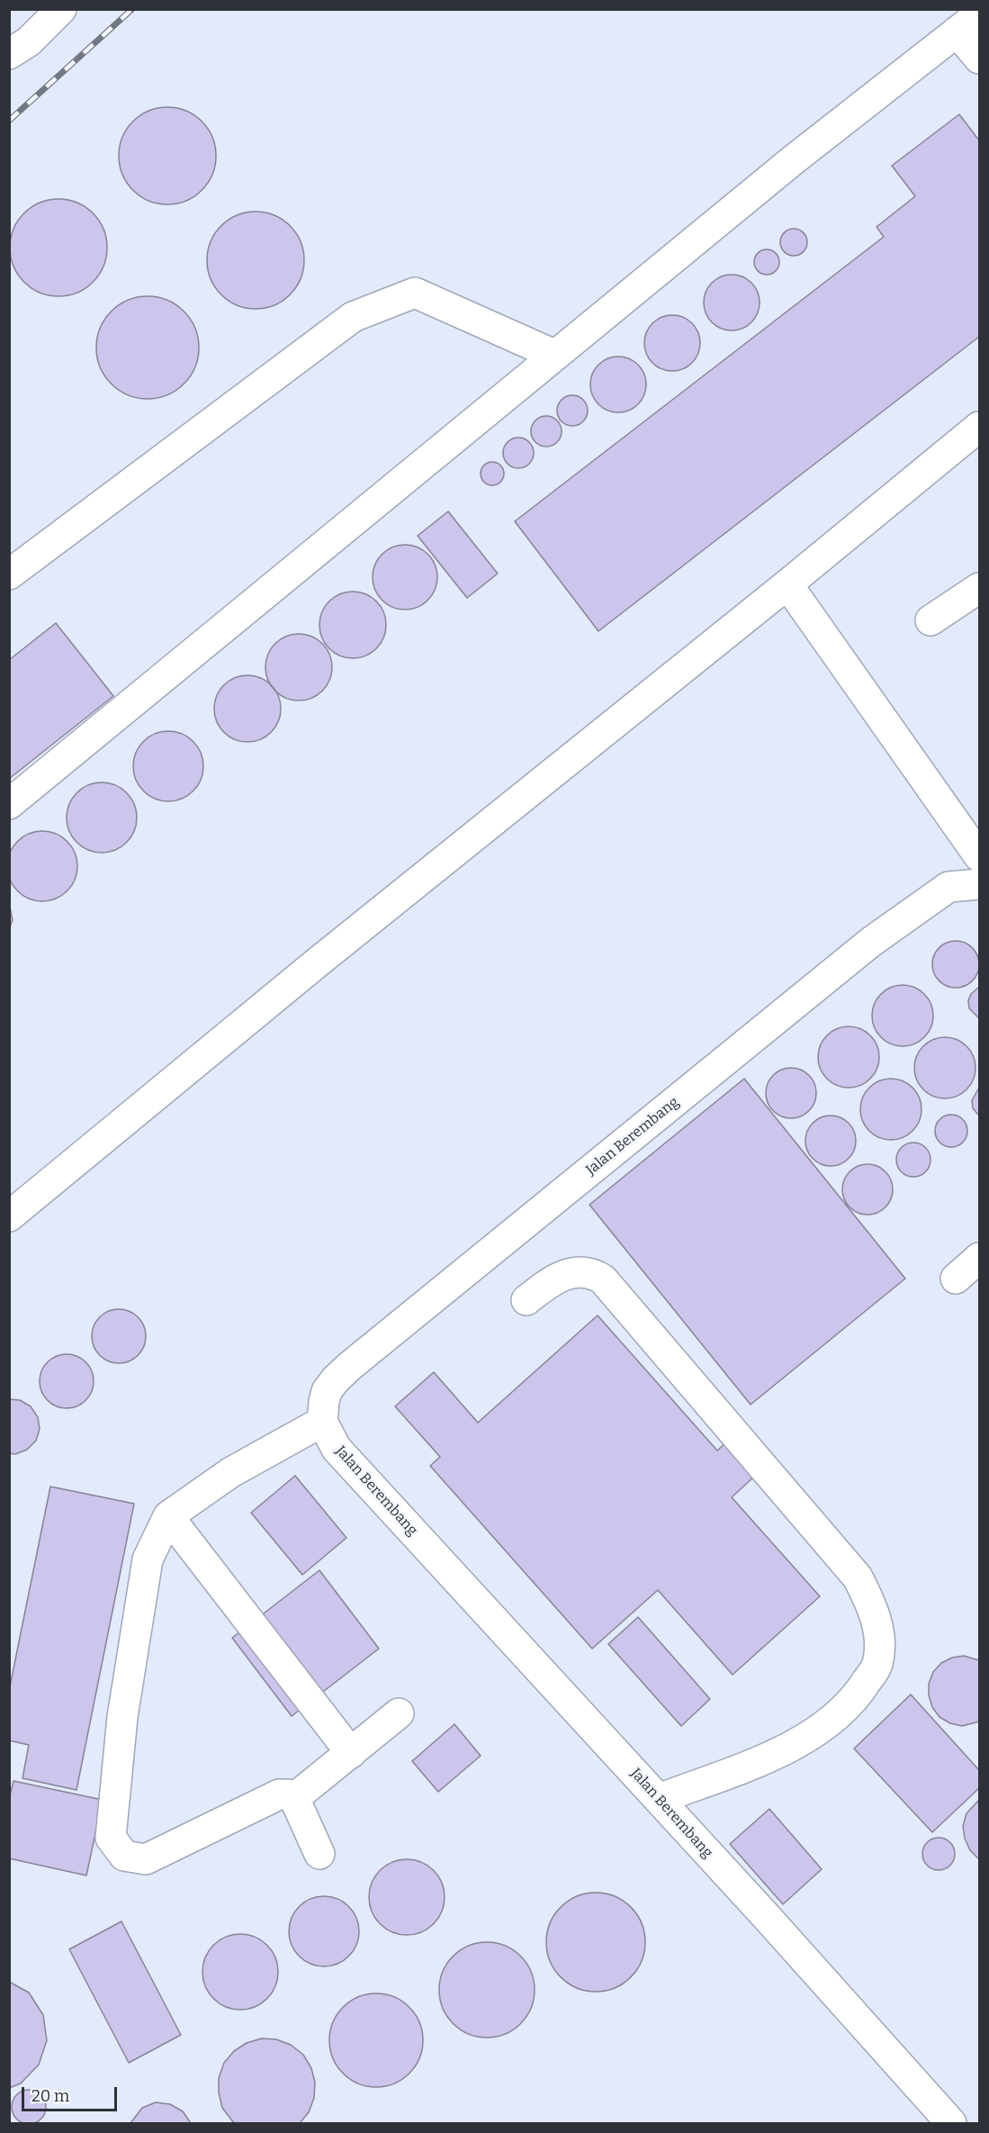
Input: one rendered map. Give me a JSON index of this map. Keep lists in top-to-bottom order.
{
  "streets": {
    "lane": ["Jalan Berembang"]
  },
  "scale_bar": "20 m"
}
